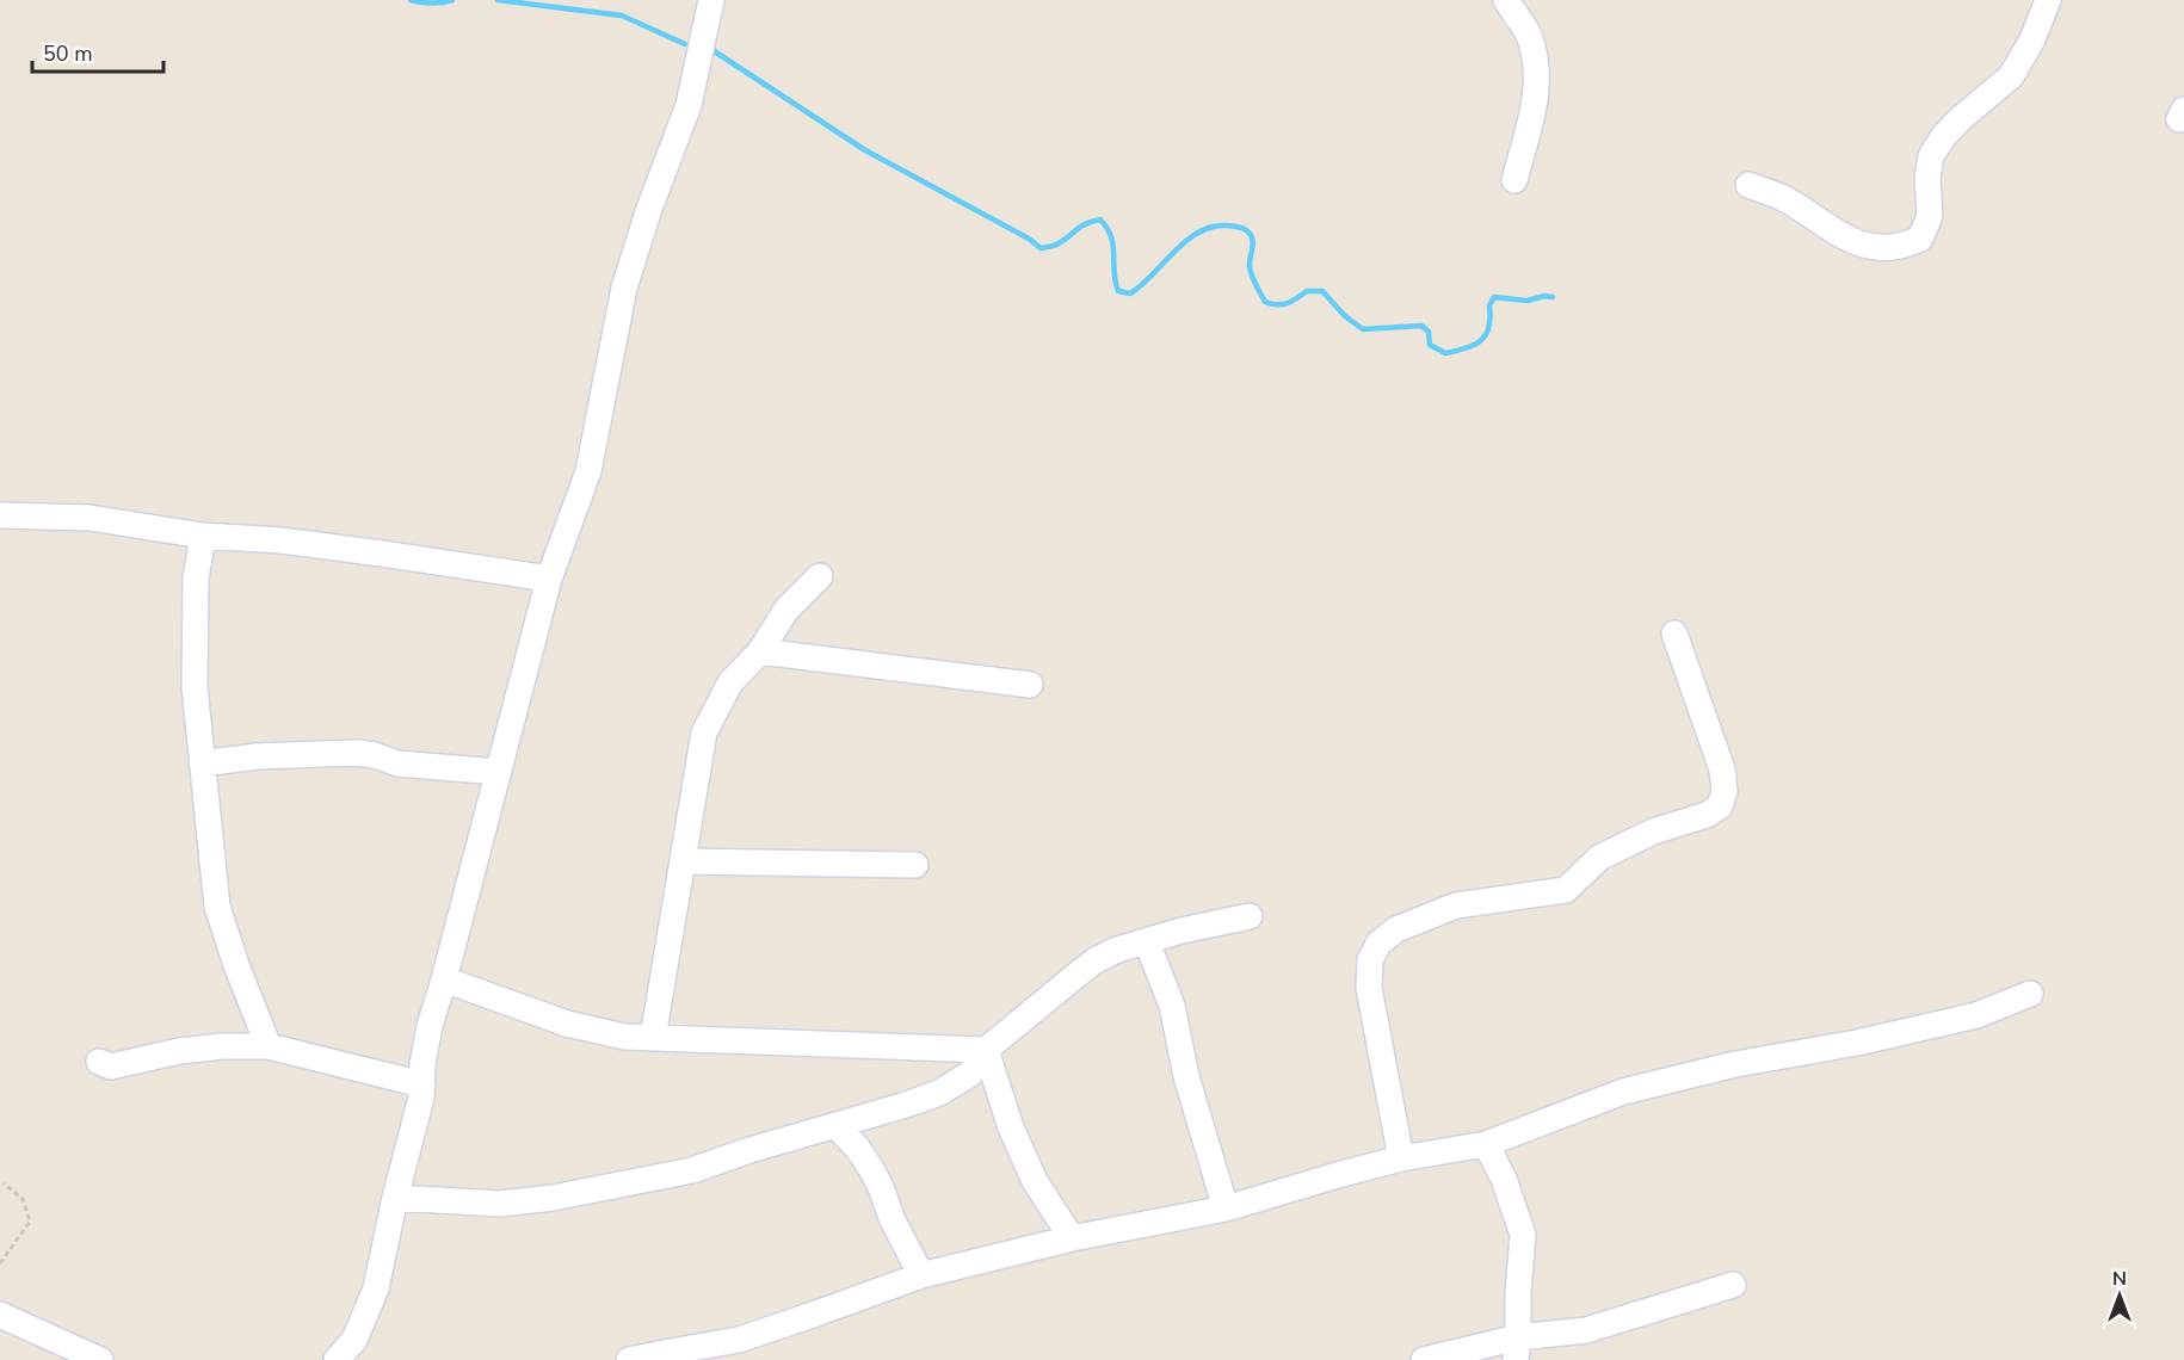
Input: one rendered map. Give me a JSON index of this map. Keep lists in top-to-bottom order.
{
  "scale_bar": "50 m",
  "north": "top"
}
